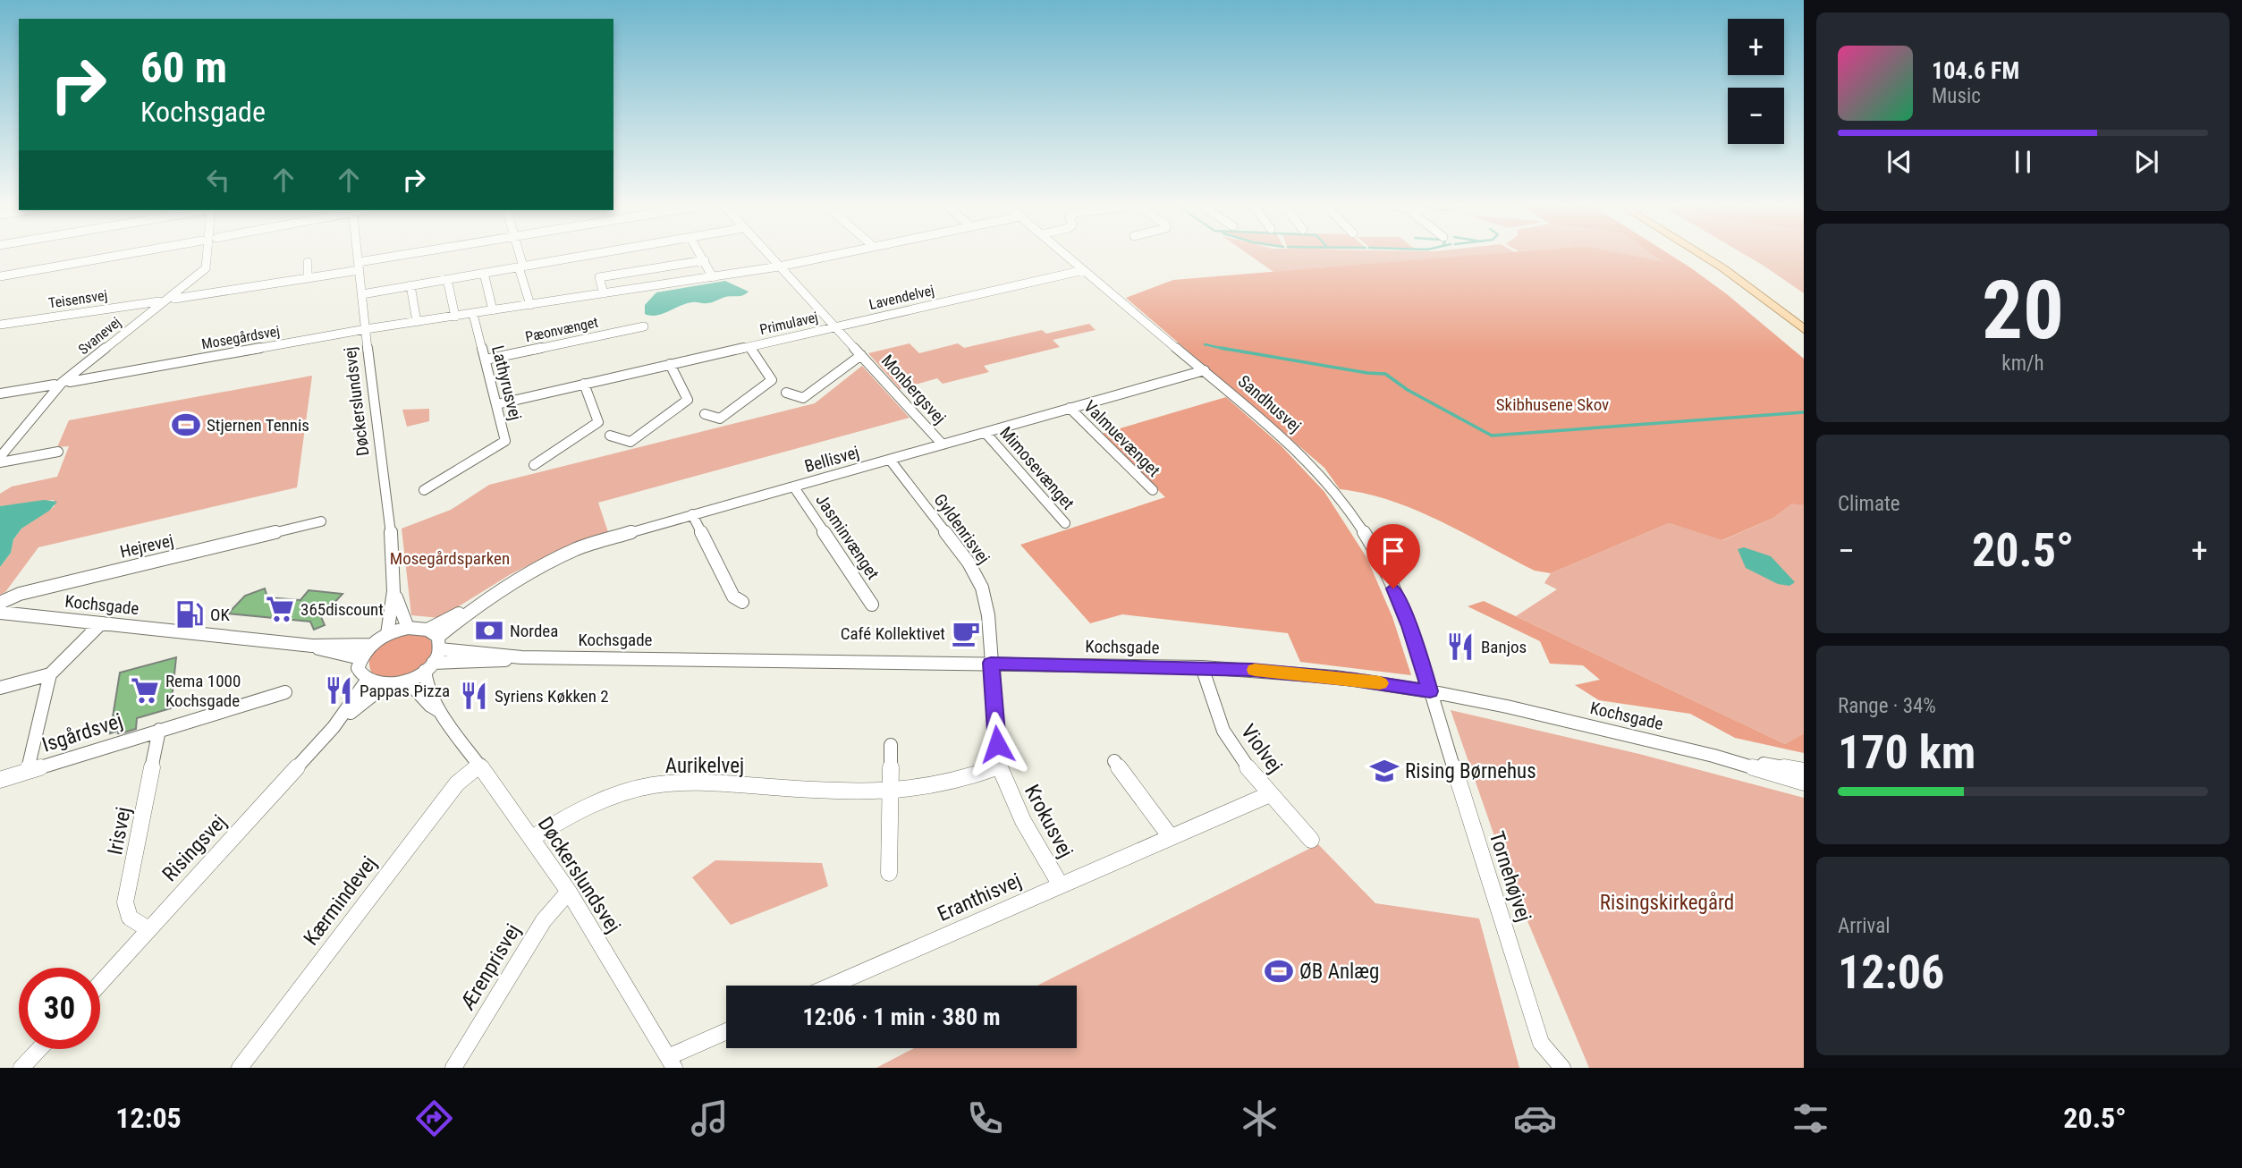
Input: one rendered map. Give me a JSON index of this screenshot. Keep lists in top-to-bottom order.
{
  "streets": {
    "street": [
      "Lavendelvej",
      "Teisensvej",
      "Primulavej",
      "Pæonvænget",
      "Svanevej",
      "Mosegårdsvej",
      "Lathyrusvej",
      "Monbergsvej",
      "Døckerslundsvej",
      "Sandhusvej",
      "Valmuevænget",
      "Bellisvej",
      "Mimosevænget",
      "Gyldenrisvej",
      "Jasminvænget",
      "Hejrevej",
      "Kochsgade",
      "Isgårdsvej",
      "Violvej",
      "Aurikelvej",
      "Krokusvej",
      "Irisvej",
      "Risingsvej",
      "Tornehøjvej",
      "Eranthisvej",
      "Kærmindevej",
      "Ærenprisvej"
    ]
  },
  "crossings": [
    ["Lavendelvej", "Primulavej"],
    ["Lavendelvej", "Monbergsvej"],
    ["Lavendelvej", "Sandhusvej"],
    ["Primulavej", "Lathyrusvej"],
    ["Primulavej", "Monbergsvej"],
    ["Pæonvænget", "Lathyrusvej"],
    ["Mosegårdsvej", "Lathyrusvej"],
    ["Mosegårdsvej", "Monbergsvej"],
    ["Mosegårdsvej", "Døckerslundsvej"],
    ["Monbergsvej", "Bellisvej"],
    ["Døckerslundsvej", "Bellisvej"],
    ["Døckerslundsvej", "Kochsgade"],
    ["Døckerslundsvej", "Aurikelvej"],
    ["Døckerslundsvej", "Risingsvej"],
    ["Døckerslundsvej", "Kærmindevej"],
    ["Døckerslundsvej", "Ærenprisvej"],
    ["Sandhusvej", "Bellisvej"],
    ["Sandhusvej", "Kochsgade"],
    ["Sandhusvej", "Tornehøjvej"],
    ["Valmuevænget", "Bellisvej"],
    ["Bellisvej", "Mimosevænget"],
    ["Bellisvej", "Gyldenrisvej"],
    ["Bellisvej", "Jasminvænget"],
    ["Bellisvej", "Kochsgade"],
    ["Bellisvej", "Risingsvej"],
    ["Gyldenrisvej", "Kochsgade"],
    ["Gyldenrisvej", "Krokusvej"],
    ["Kochsgade", "Violvej"],
    ["Kochsgade", "Krokusvej"],
    ["Kochsgade", "Risingsvej"],
    ["Kochsgade", "Tornehøjvej"],
    ["Isgårdsvej", "Irisvej"],
    ["Violvej", "Eranthisvej"],
    ["Aurikelvej", "Krokusvej"],
    ["Krokusvej", "Eranthisvej"],
    ["Irisvej", "Risingsvej"]
  ],
  "parks": ["Skibhusene Skov", "Mosegårdsparken", "Risingskirkegård"],
  "places": {
    "sports": ["Stjernen Tennis", "ØB Anlæg"],
    "supermarket": ["365discount", "Rema 1000 Kochsgade"],
    "fuel station": ["OK"],
    "bank": ["Nordea"],
    "cafe": ["Café Kollektivet"],
    "restaurant": ["Banjos", "Pappas Pizza", "Syriens Køkken 2"],
    "school or university": ["Rising Børnehus"]
  },
  "page": {
    "map_buttons": ["+", "−"],
    "turn": ["60 m", "Kochsgade"],
    "song": ["104.6 FM", "Music"],
    "tile": [
      ["20", "km/h"],
      "Climate",
      ["Range · 34%", "170 km"],
      ["Arrival", "12:06"]
    ],
    "heat": ["−", "20.5°", "+"],
    "limit": "30",
    "trip": "12:06 · 1 min · 380 m",
    "tabs": ["12:05", "20.5°"]
  }
}
